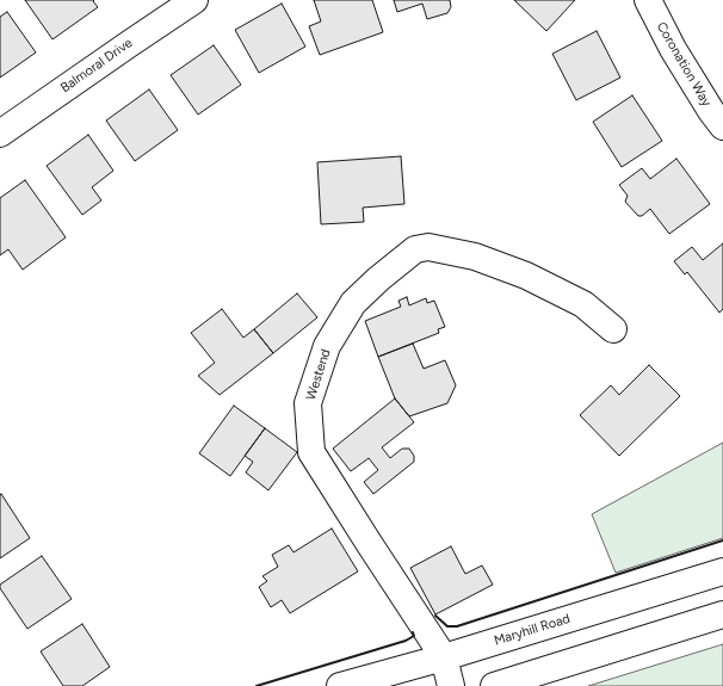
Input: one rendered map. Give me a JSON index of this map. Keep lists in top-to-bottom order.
{
  "streets": {
    "street": [
      "Coronation Way",
      "Balmoral Drive",
      "Westend",
      "Maryhill Road"
    ]
  },
  "crossings": [
    ["Westend", "Maryhill Road"]
  ]
}
